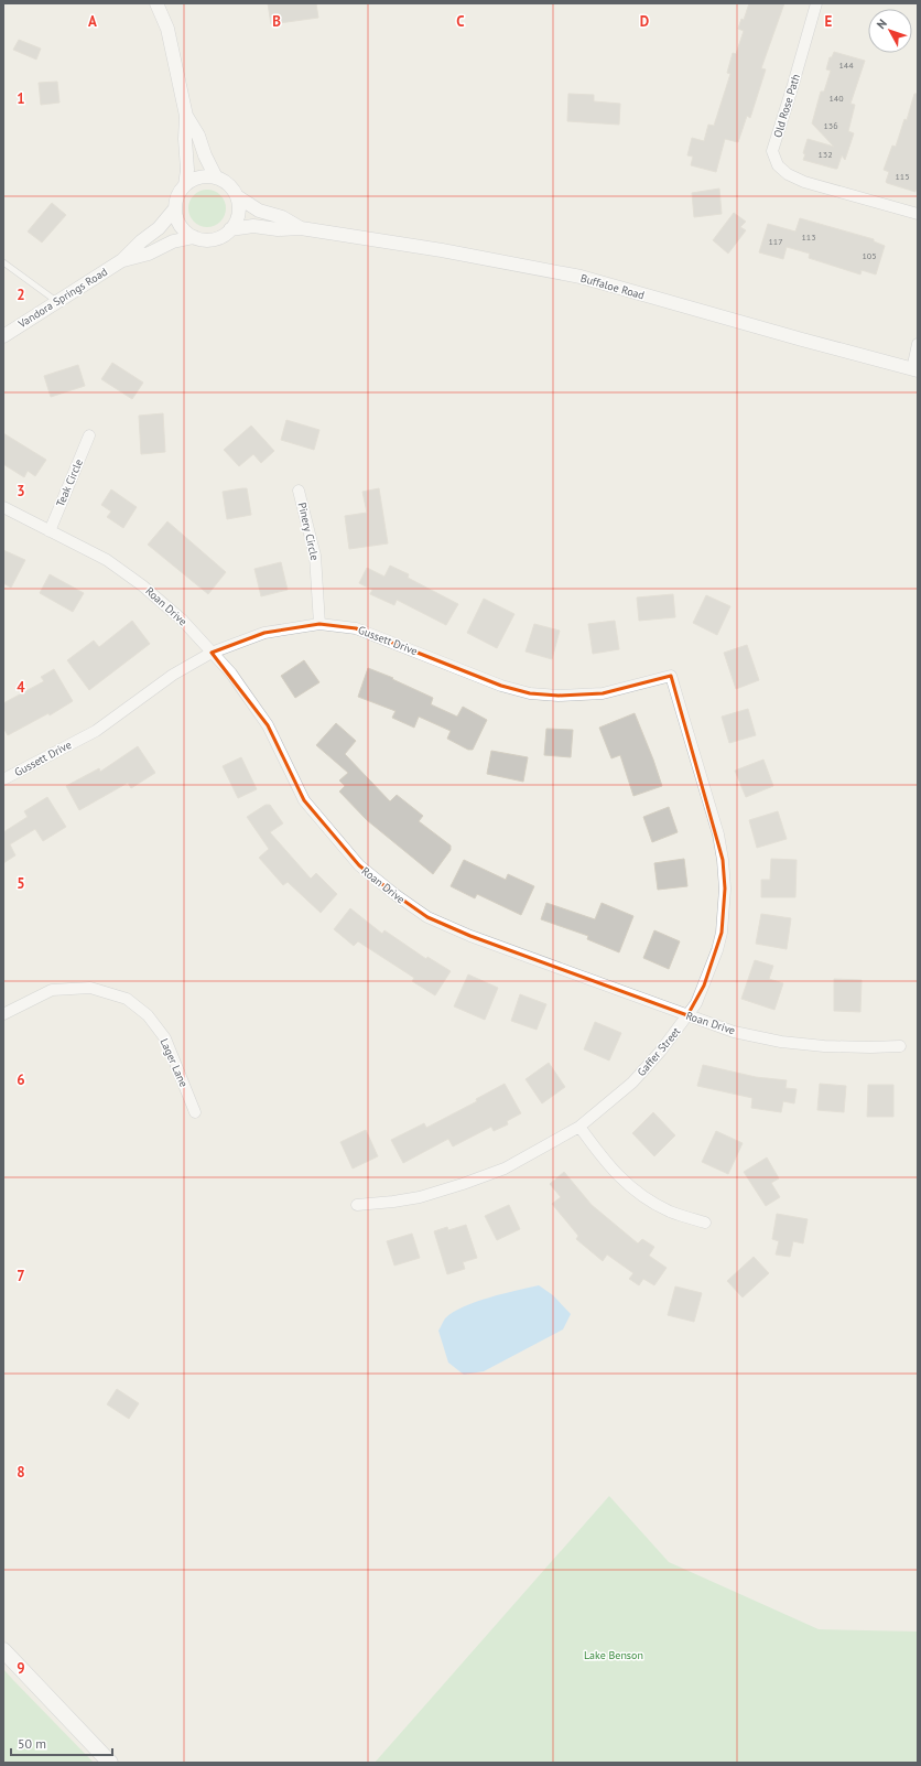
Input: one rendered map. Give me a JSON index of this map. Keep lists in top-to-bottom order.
{
  "streets": {
    "street": [
      "Old Rose Path",
      "Buffaloe Road",
      "Vandora Springs Road",
      "Teak Circle",
      "Pinery Circle",
      "Roan Drive",
      "Gussett Drive",
      "Gaffer Street",
      "Lager Lane"
    ]
  },
  "crossings": [
    ["Buffaloe Road", "Vandora Springs Road"],
    ["Teak Circle", "Roan Drive"],
    ["Pinery Circle", "Gussett Drive"],
    ["Roan Drive", "Gussett Drive"],
    ["Roan Drive", "Gaffer Street"],
    ["Gussett Drive", "Gaffer Street"]
  ],
  "parks": ["Lake Benson"],
  "house_numbers": [
    "144",
    "140",
    "136",
    "132",
    "115",
    "113",
    "117",
    "105"
  ],
  "scale_bar": "50 m",
  "north": "top left",
  "grid": {
    "columns": [
      "A",
      "B",
      "C",
      "D",
      "E"
    ],
    "rows": [
      "1",
      "2",
      "3",
      "4",
      "5",
      "6",
      "7",
      "8",
      "9"
    ]
  }
}
